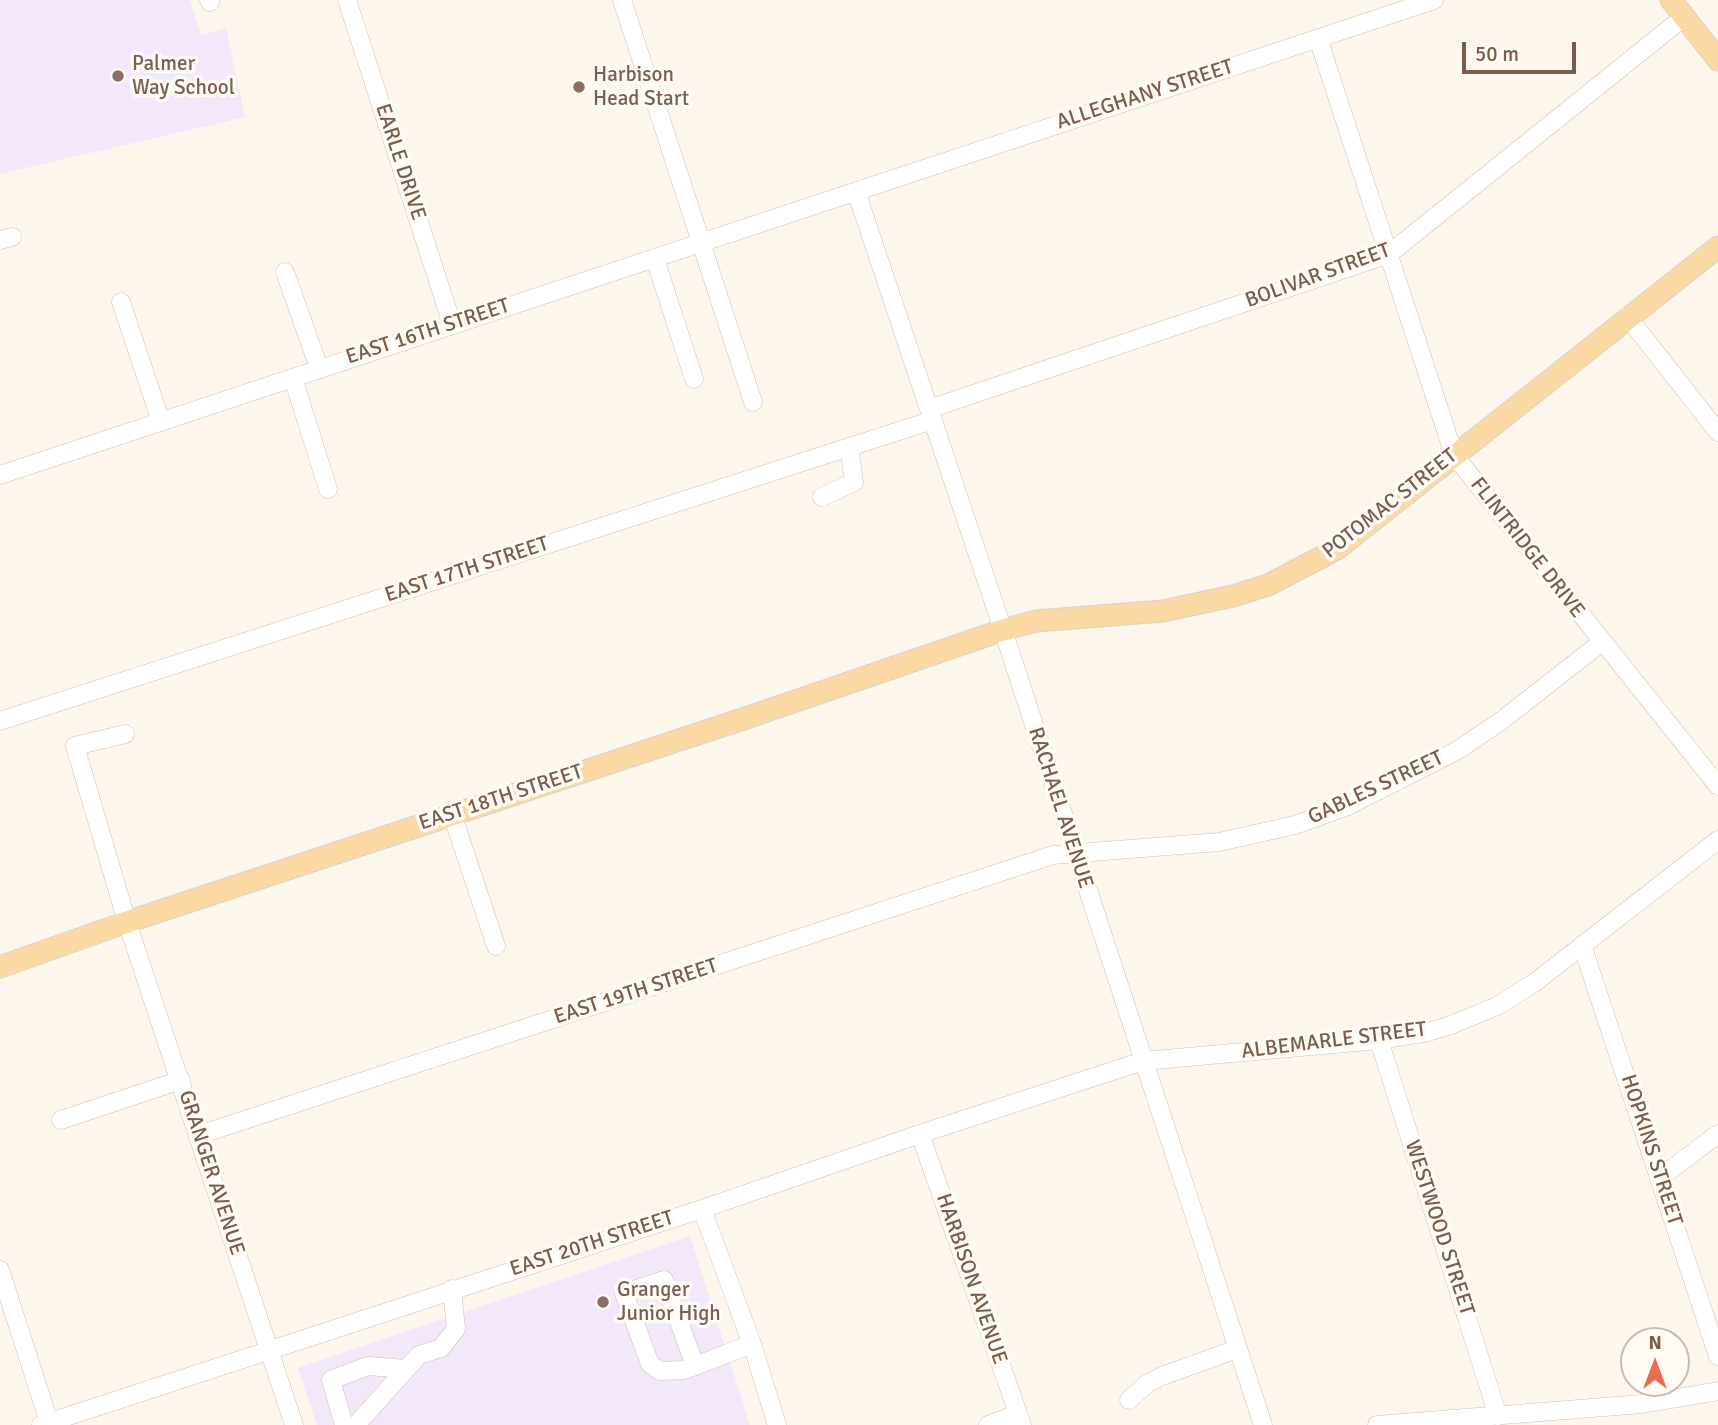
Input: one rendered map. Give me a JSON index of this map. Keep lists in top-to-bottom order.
{
  "streets": {
    "main road": ["POTOMAC STREET", "EAST 18TH STREET"],
    "street": [
      "ALLEGHANY STREET",
      "EARLE DRIVE",
      "BOLIVAR STREET",
      "EAST 16TH STREET",
      "FLINTRIDGE DRIVE",
      "EAST 17TH STREET",
      "GABLES STREET",
      "RACHAEL AVENUE",
      "EAST 19TH STREET",
      "ALBEMARLE STREET",
      "HOPKINS STREET",
      "GRANGER AVENUE",
      "WESTWOOD STREET",
      "EAST 20TH STREET",
      "HARBISON AVENUE"
    ]
  },
  "crossings": [
    ["ALLEGHANY STREET", "EAST 16TH STREET"],
    ["ALLEGHANY STREET", "FLINTRIDGE DRIVE"],
    ["ALLEGHANY STREET", "RACHAEL AVENUE"],
    ["EARLE DRIVE", "EAST 16TH STREET"],
    ["BOLIVAR STREET", "FLINTRIDGE DRIVE"],
    ["BOLIVAR STREET", "EAST 17TH STREET"],
    ["BOLIVAR STREET", "RACHAEL AVENUE"],
    ["EAST 16TH STREET", "RACHAEL AVENUE"],
    ["POTOMAC STREET", "FLINTRIDGE DRIVE"],
    ["POTOMAC STREET", "EAST 18TH STREET"],
    ["POTOMAC STREET", "RACHAEL AVENUE"],
    ["FLINTRIDGE DRIVE", "GABLES STREET"],
    ["EAST 17TH STREET", "RACHAEL AVENUE"],
    ["GABLES STREET", "RACHAEL AVENUE"],
    ["GABLES STREET", "EAST 19TH STREET"],
    ["EAST 18TH STREET", "RACHAEL AVENUE"],
    ["EAST 18TH STREET", "GRANGER AVENUE"],
    ["RACHAEL AVENUE", "EAST 19TH STREET"],
    ["RACHAEL AVENUE", "ALBEMARLE STREET"],
    ["RACHAEL AVENUE", "EAST 20TH STREET"],
    ["EAST 19TH STREET", "GRANGER AVENUE"],
    ["ALBEMARLE STREET", "HOPKINS STREET"],
    ["ALBEMARLE STREET", "WESTWOOD STREET"],
    ["ALBEMARLE STREET", "EAST 20TH STREET"],
    ["GRANGER AVENUE", "EAST 20TH STREET"],
    ["EAST 20TH STREET", "HARBISON AVENUE"]
  ],
  "places": ["Palmer Way School", "Harbison Head Start", "Granger Junior High"],
  "scale_bar": "50 m",
  "north": "top"
}
